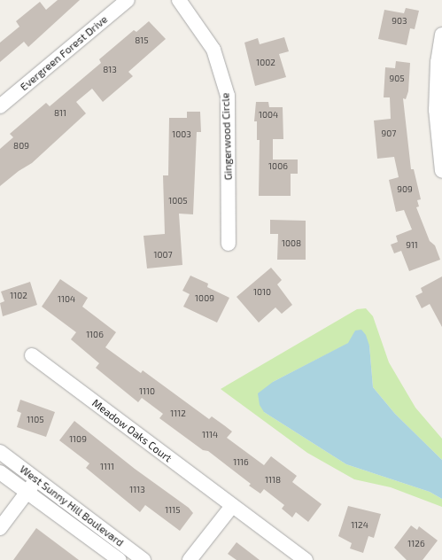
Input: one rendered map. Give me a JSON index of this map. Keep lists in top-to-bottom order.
{
  "streets": {
    "street": [
      "Evergreen Forest Drive",
      "Gingerwood Circle",
      "Meadow Oaks Court",
      "West Sunny Hill Boulevard"
    ]
  },
  "house_numbers": [
    "903",
    "815",
    "1002",
    "813",
    "905",
    "811",
    "1004",
    "907",
    "1003",
    "809",
    "1006",
    "909",
    "1005",
    "1008",
    "911",
    "1007",
    "1010",
    "1102",
    "1009",
    "1104",
    "1106",
    "1110",
    "1112",
    "1105",
    "1114",
    "1109",
    "1116",
    "1111",
    "1118",
    "1113",
    "1115",
    "1124",
    "1126"
  ]
}
